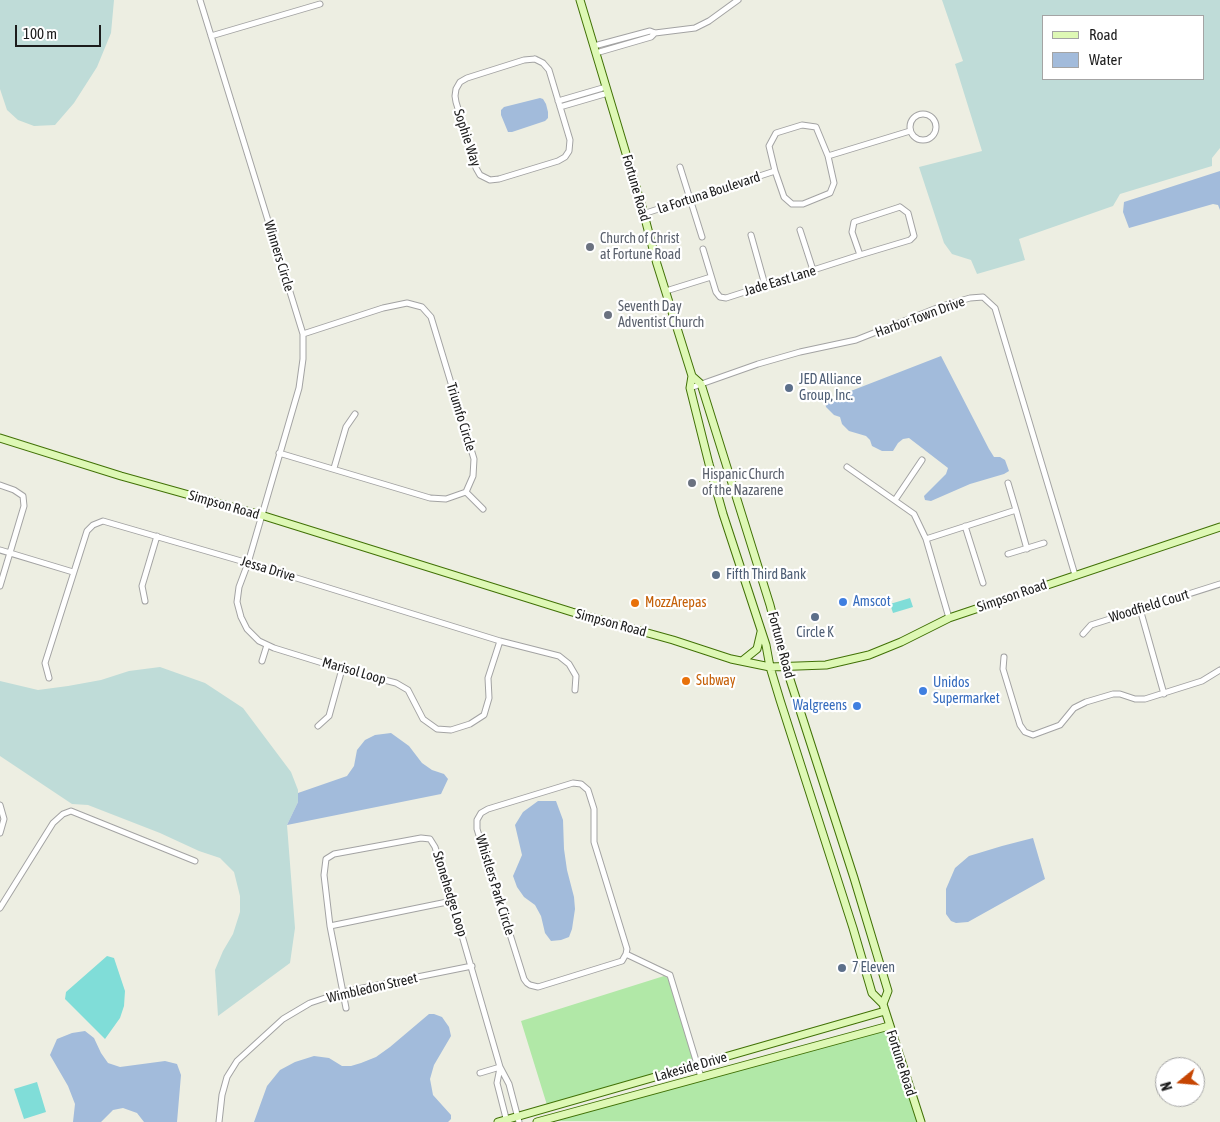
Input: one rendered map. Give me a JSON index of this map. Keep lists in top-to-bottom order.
{
  "streets": {
    "main road": ["Fortune Road", "Simpson Road", "Lakeside Drive"],
    "street": [
      "Sophie Way",
      "la Fortuna Boulevard",
      "Winners Circle",
      "Jade East Lane",
      "Harbor Town Drive",
      "Triumfo Circle",
      "Jessa Drive",
      "Woodfield Court",
      "Marisol Loop",
      "Whistlers Park Circle",
      "Stonehedge Loop",
      "Wimbledon Street"
    ]
  },
  "crossings": [
    ["Fortune Road", "la Fortuna Boulevard"],
    ["Fortune Road", "Harbor Town Drive"],
    ["Fortune Road", "Simpson Road"],
    ["Fortune Road", "Lakeside Drive"],
    ["Winners Circle", "Triumfo Circle"],
    ["Winners Circle", "Simpson Road"],
    ["Winners Circle", "Marisol Loop"],
    ["Harbor Town Drive", "Simpson Road"],
    ["Simpson Road", "Marisol Loop"],
    ["Jessa Drive", "Marisol Loop"],
    ["Stonehedge Loop", "Wimbledon Street"],
    ["Stonehedge Loop", "Lakeside Drive"]
  ],
  "places": [
    "Church of Christ at Fortune Road",
    "Seventh Day Adventist Church",
    "JED Alliance Group, Inc.",
    "Hispanic Church of the Nazarene",
    "Fifth Third Bank",
    "Amscot",
    "MozzArepas",
    "Circle K",
    "Subway",
    "Unidos Supermarket",
    "Walgreens",
    "7 Eleven"
  ],
  "legend": ["Road", "Water"],
  "scale_bar": "100 m",
  "north": "left"
}
